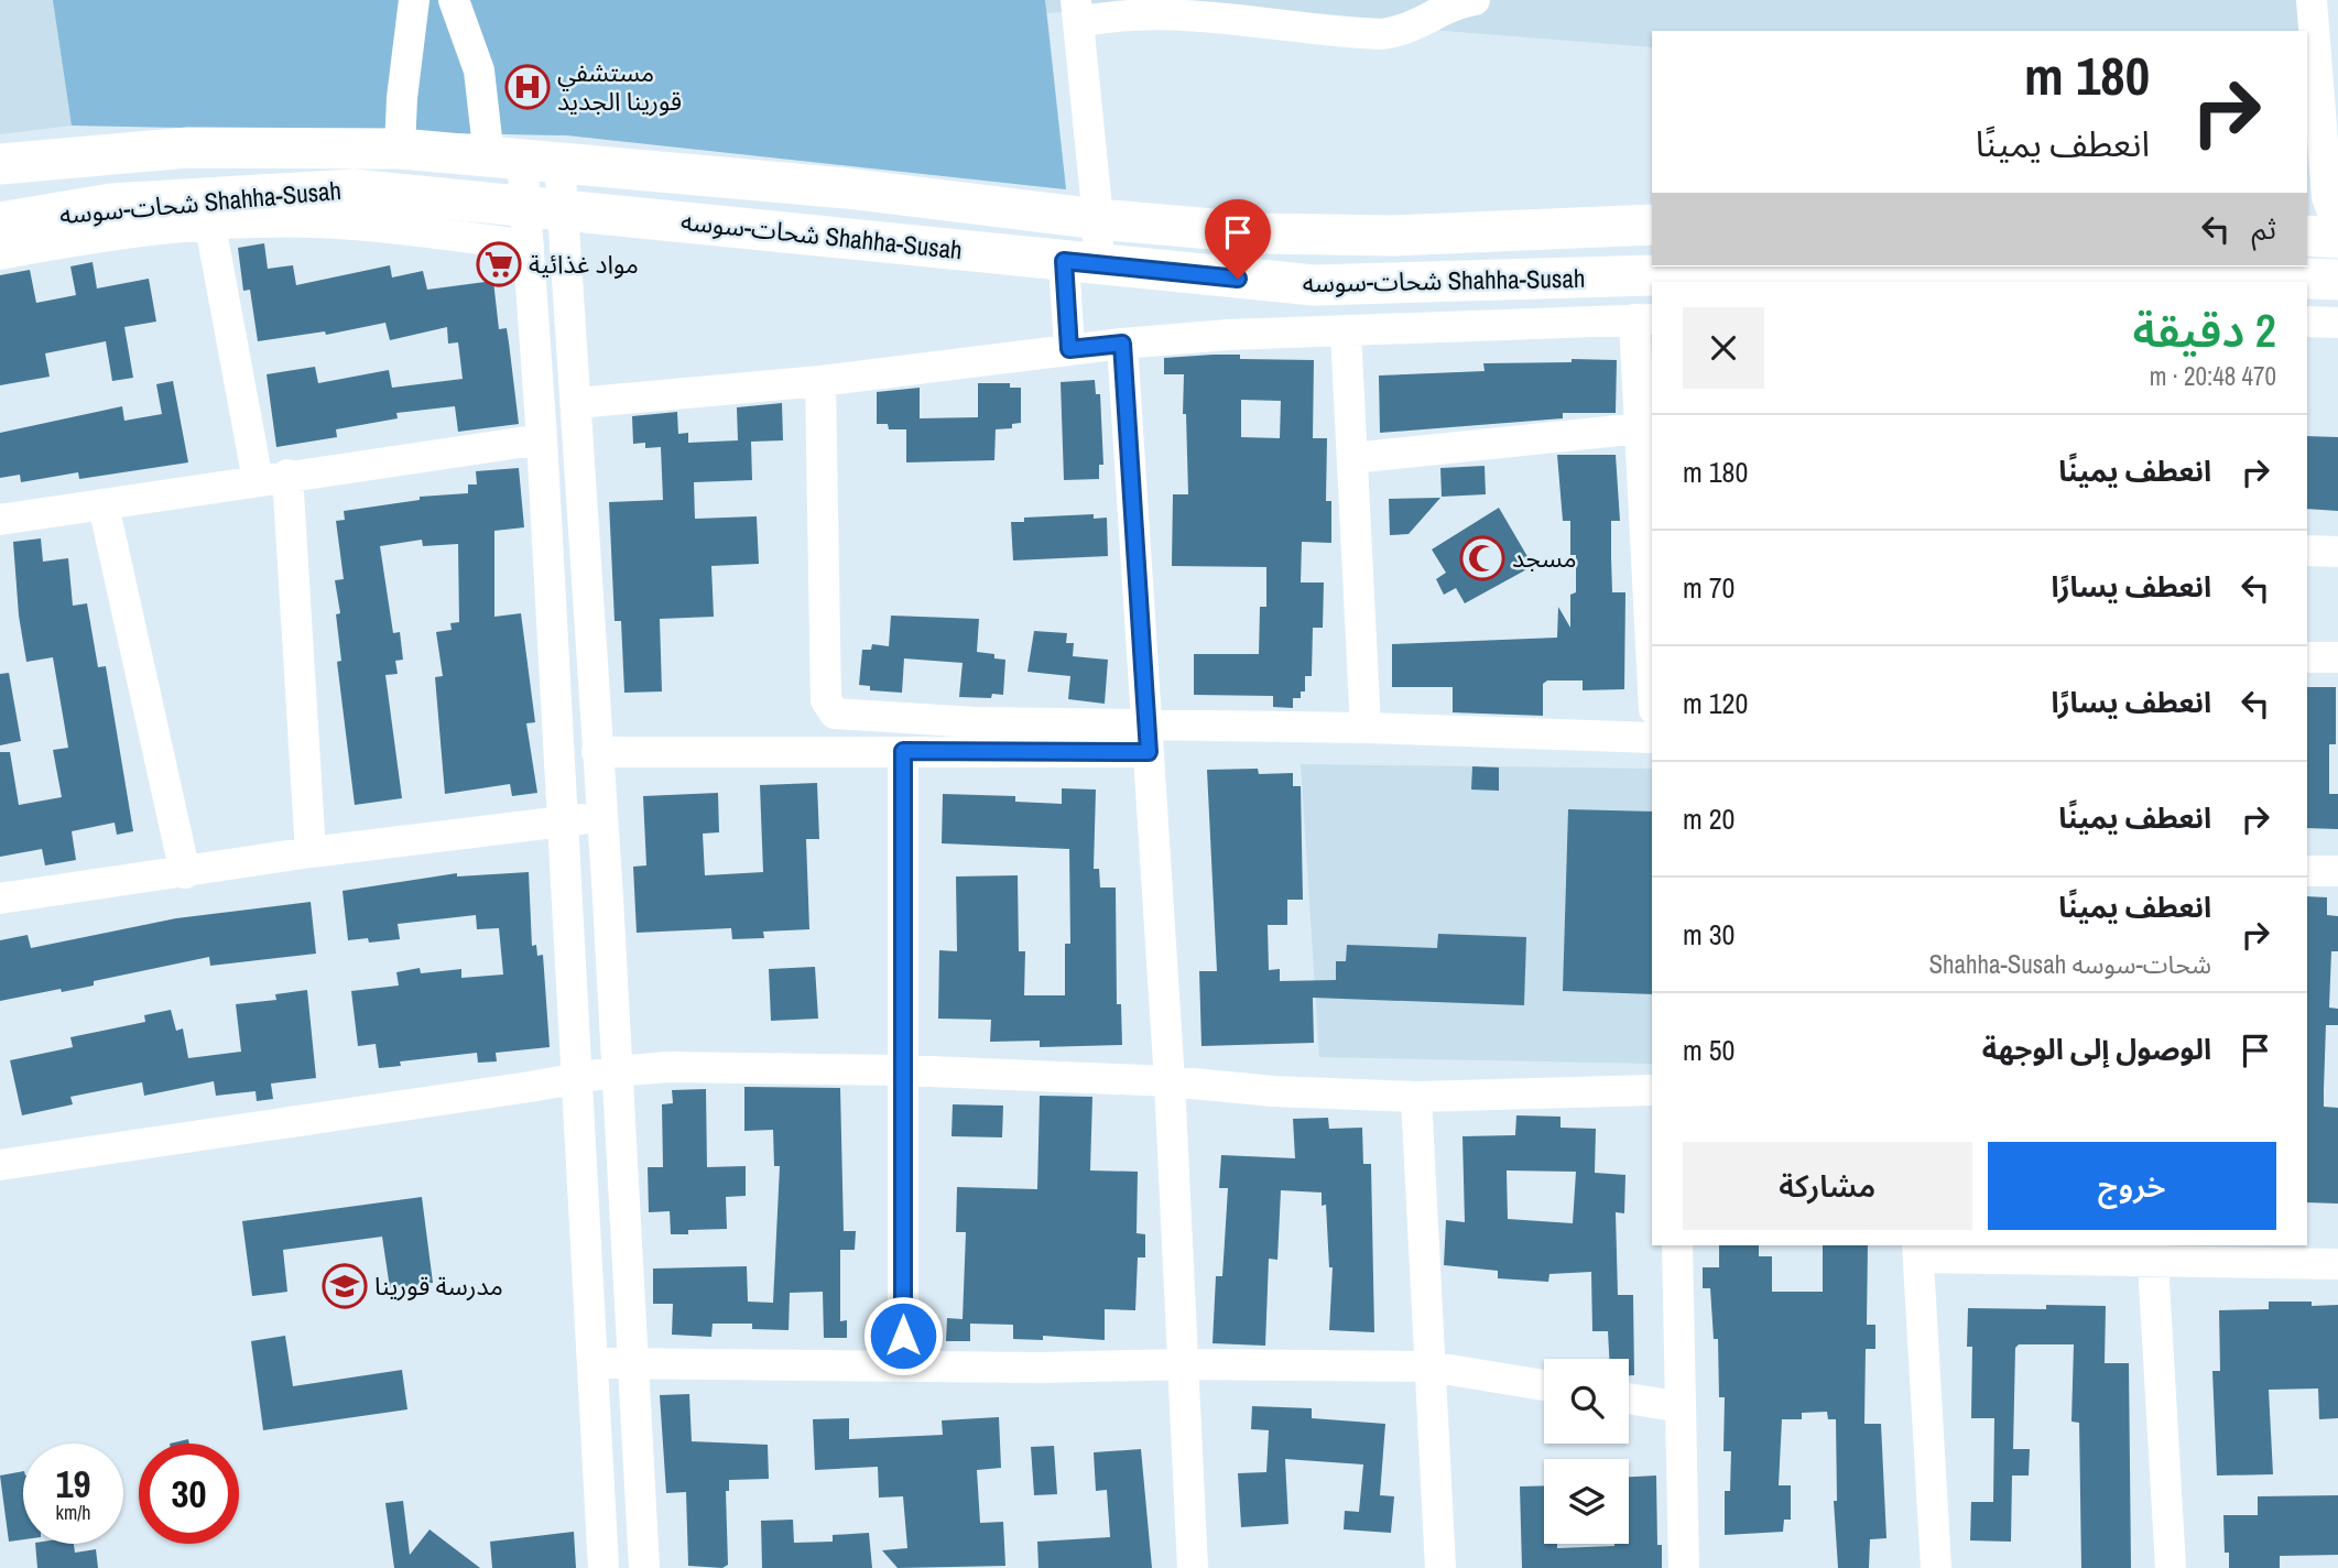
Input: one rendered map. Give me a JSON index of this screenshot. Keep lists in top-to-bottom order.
{
  "streets": {
    "main road": ["شحات-سوسه Shahha-Susah"]
  },
  "places": {
    "hospital": ["مستشفي قورينا الجديد"],
    "supermarket": ["مواد غذائية"],
    "mosque": ["مسجد"],
    "school or university": ["مدرسة قورينا"]
  },
  "page": {
    "turn": ["180 m", "انعطف يمينًا"],
    "then": "ثم",
    "heading": ["2 دقيقة", "470 m · 20:48"],
    "list": [
      {
        "name": "انعطف يمينًا",
        "value": "180 m"
      },
      {
        "name": "انعطف يسارًا",
        "value": "70 m"
      },
      {
        "name": "انعطف يسارًا",
        "value": "120 m"
      },
      {
        "name": "انعطف يمينًا",
        "value": "20 m"
      },
      {
        "name": "انعطف يمينًا",
        "note": "شحات-سوسه Shahha-Susah",
        "value": "30 m"
      },
      {
        "name": "الوصول إلى الوجهة",
        "value": "50 m"
      }
    ],
    "buttons": ["خروج", "مشاركة"],
    "speed": "19 km/h",
    "limit": "30"
  }
}
